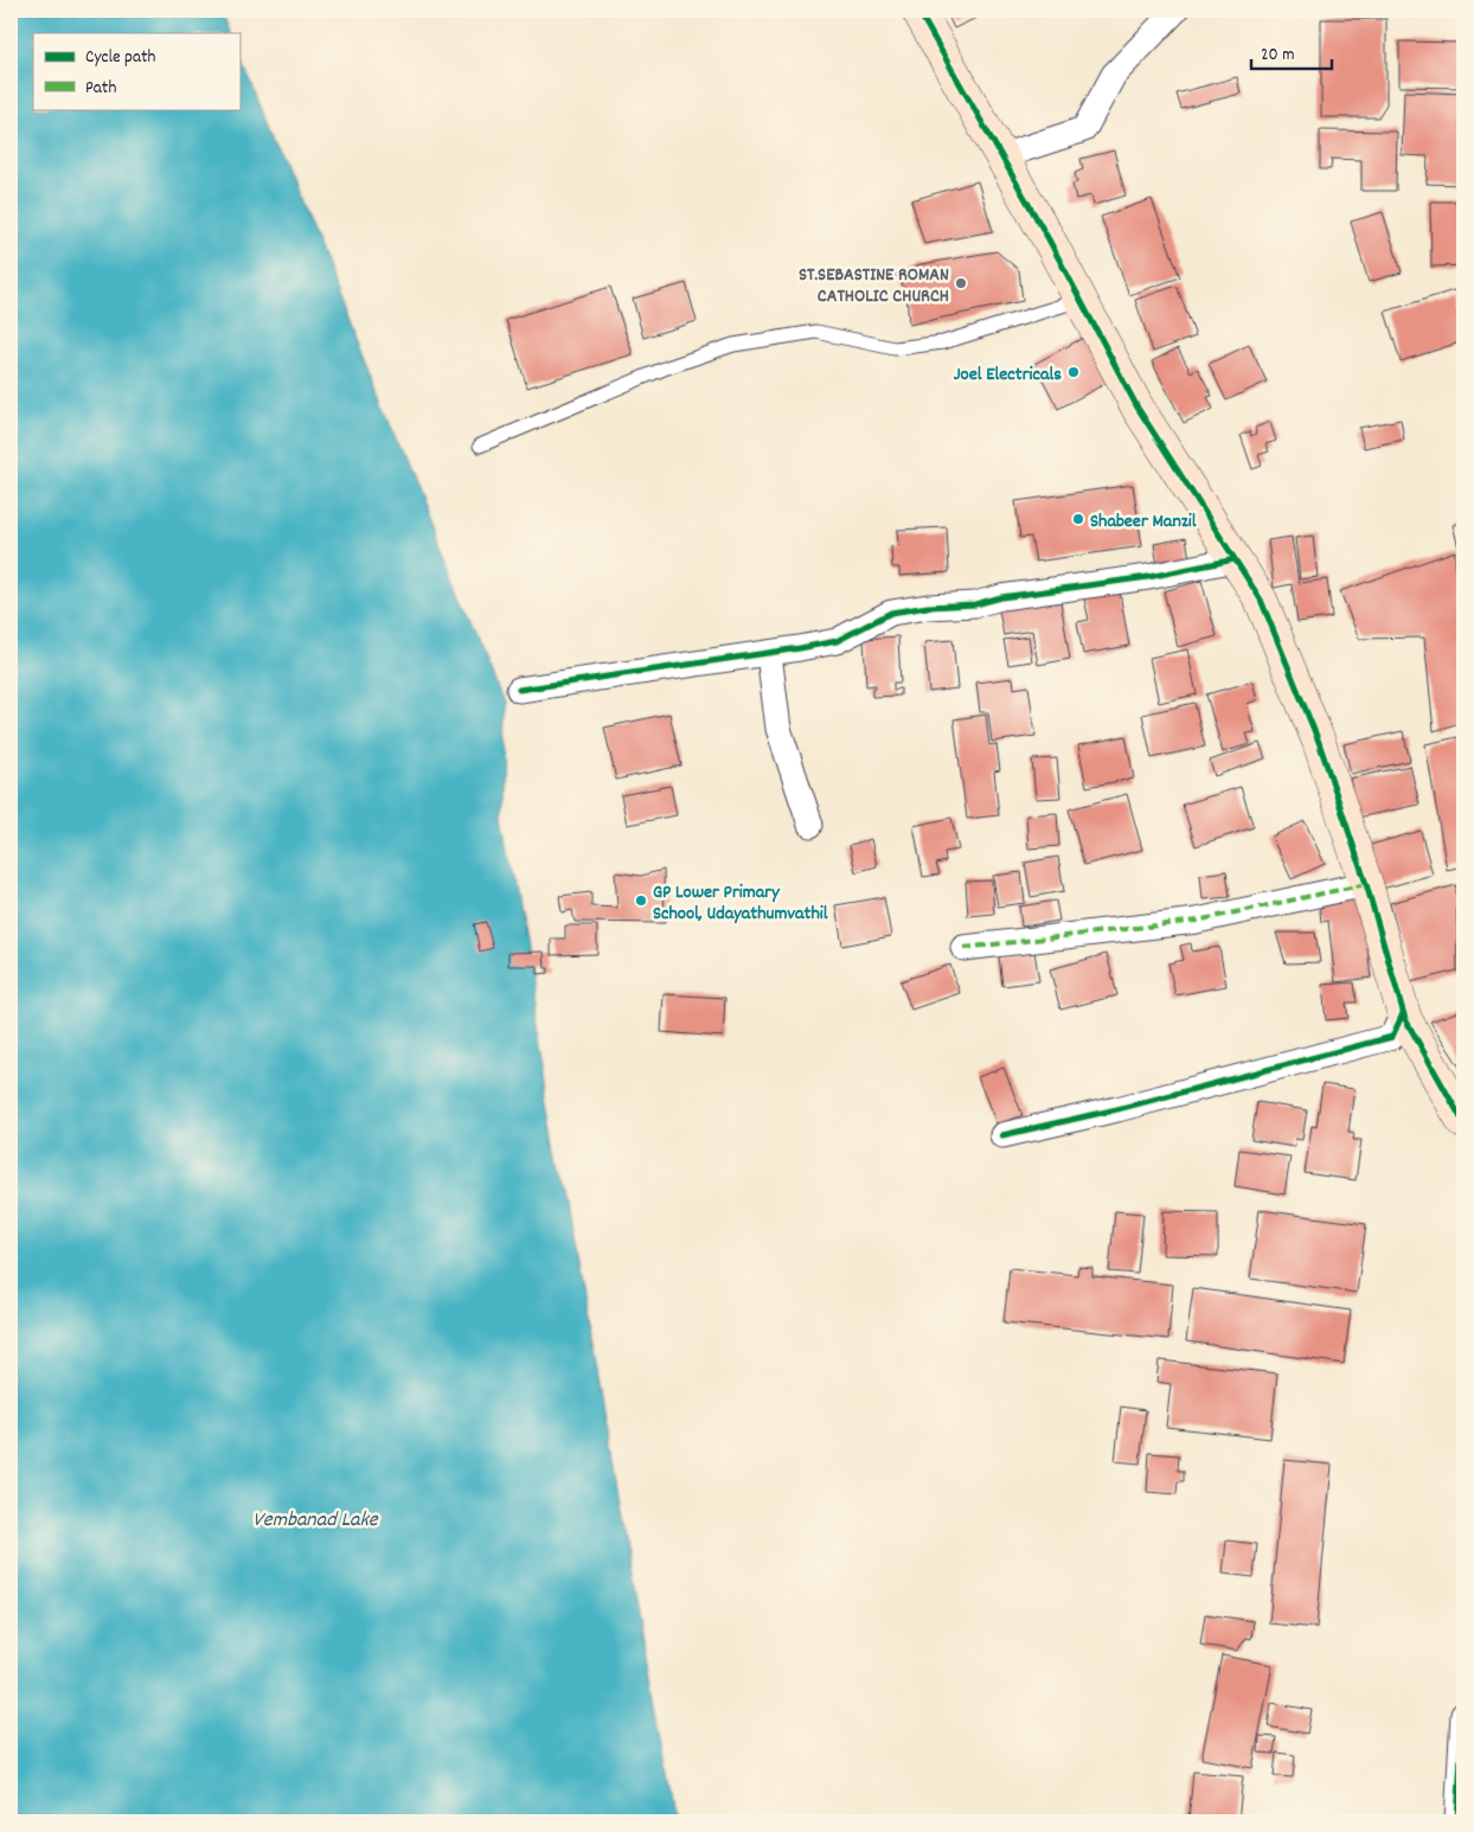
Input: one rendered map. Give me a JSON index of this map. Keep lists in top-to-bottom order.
{
  "water": ["Vembanad Lake"],
  "places": [
    "ST.SEBASTINE ROMAN CATHOLIC CHURCH",
    "Joel Electricals",
    "Shabeer Manzil",
    "GP Lower Primary School, Udayathumvathil"
  ],
  "legend": ["Cycle path", "Path"],
  "scale_bar": "20 m"
}
